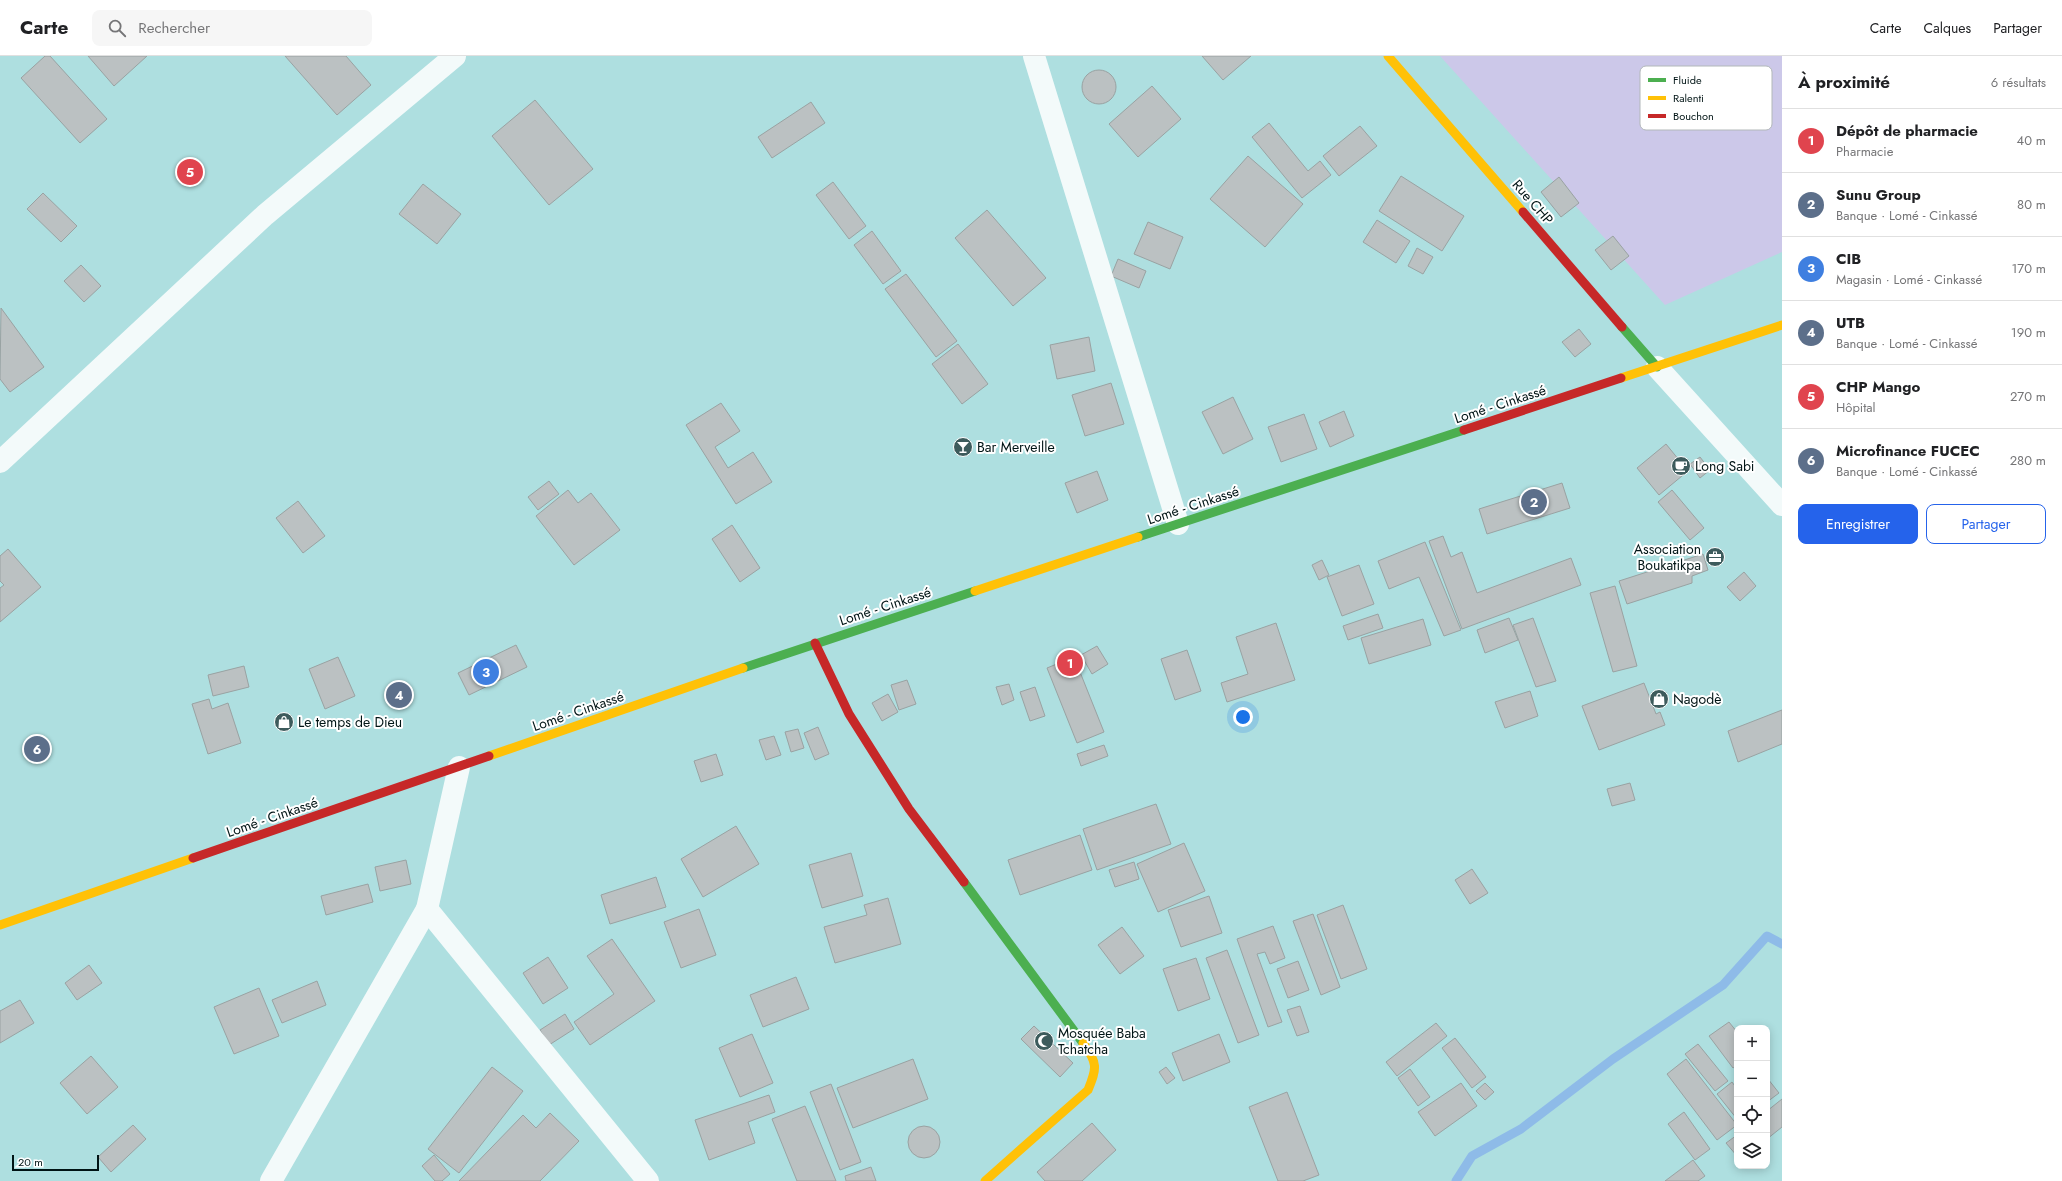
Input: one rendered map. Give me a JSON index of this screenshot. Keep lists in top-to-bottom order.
{
  "streets": {
    "main road": ["Rue CHP", "Lomé - Cinkassé"]
  },
  "crossings": [
    ["Rue CHP", "Lomé - Cinkassé"]
  ],
  "places": {
    "bar": ["Bar Merveille"],
    "cafe": ["Long Sabi"],
    "office": ["Association Boukatikpa"],
    "shop": ["Nagodè", "Le temps de Dieu"],
    "mosque": ["Mosquée Baba Tchatcha"]
  },
  "legend": ["Fluide", "Ralenti", "Bouchon"],
  "scale_bar": "20 m",
  "page": {
    "header": "Carte",
    "search": "Rechercher",
    "nav": ["Carte", "Calques", "Partager"],
    "heading": ["À proximité", "6 résultats"],
    "list": [
      {
        "mark": "1",
        "name": "Dépôt de pharmacie",
        "note": "Pharmacie",
        "value": "40 m"
      },
      {
        "mark": "2",
        "name": "Sunu Group",
        "note": "Banque · Lomé - Cinkassé",
        "value": "80 m"
      },
      {
        "mark": "3",
        "name": "CIB",
        "note": "Magasin · Lomé - Cinkassé",
        "value": "170 m"
      },
      {
        "mark": "4",
        "name": "UTB",
        "note": "Banque · Lomé - Cinkassé",
        "value": "190 m"
      },
      {
        "mark": "5",
        "name": "CHP Mango",
        "note": "Hôpital",
        "value": "270 m"
      },
      {
        "mark": "6",
        "name": "Microfinance FUCEC",
        "note": "Banque · Lomé - Cinkassé",
        "value": "280 m"
      }
    ],
    "pins": [
      "5",
      "2",
      "1",
      "3",
      "4",
      "6"
    ],
    "buttons": ["Enregistrer", "Partager"],
    "map_buttons": ["+", "−"],
    "scale": "20 m"
  }
}
